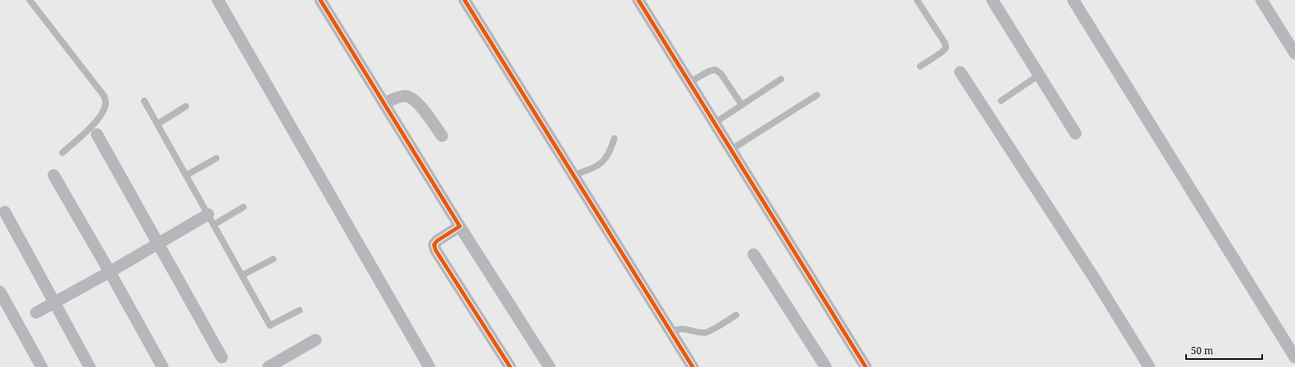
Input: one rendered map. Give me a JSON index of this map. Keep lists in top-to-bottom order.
{
  "scale_bar": "50 m"
}
